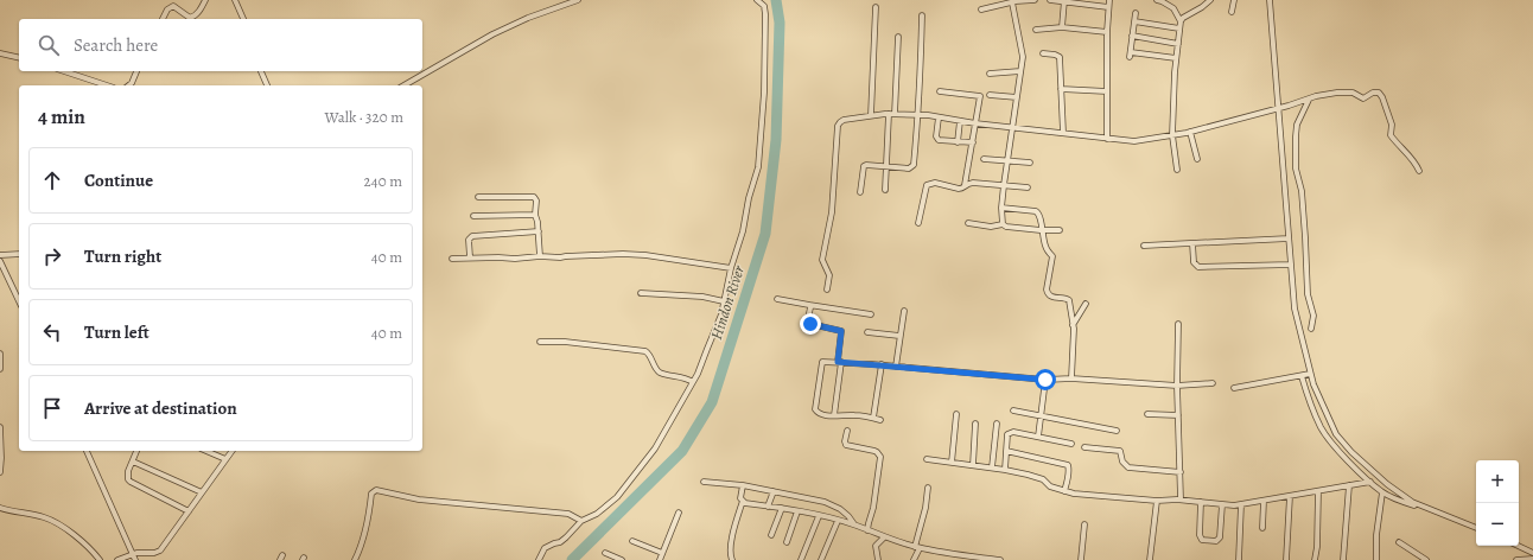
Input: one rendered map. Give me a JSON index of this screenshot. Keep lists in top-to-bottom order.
{
  "water": ["Hindon River"],
  "page": {
    "search": "Search here",
    "heading": ["4 min", "Walk · 320 m"],
    "list": [
      ["Continue", "240 m"],
      ["Turn right", "40 m"],
      ["Turn left", "40 m"],
      "Arrive at destination"
    ],
    "map_buttons": ["+", "−"]
  }
}
